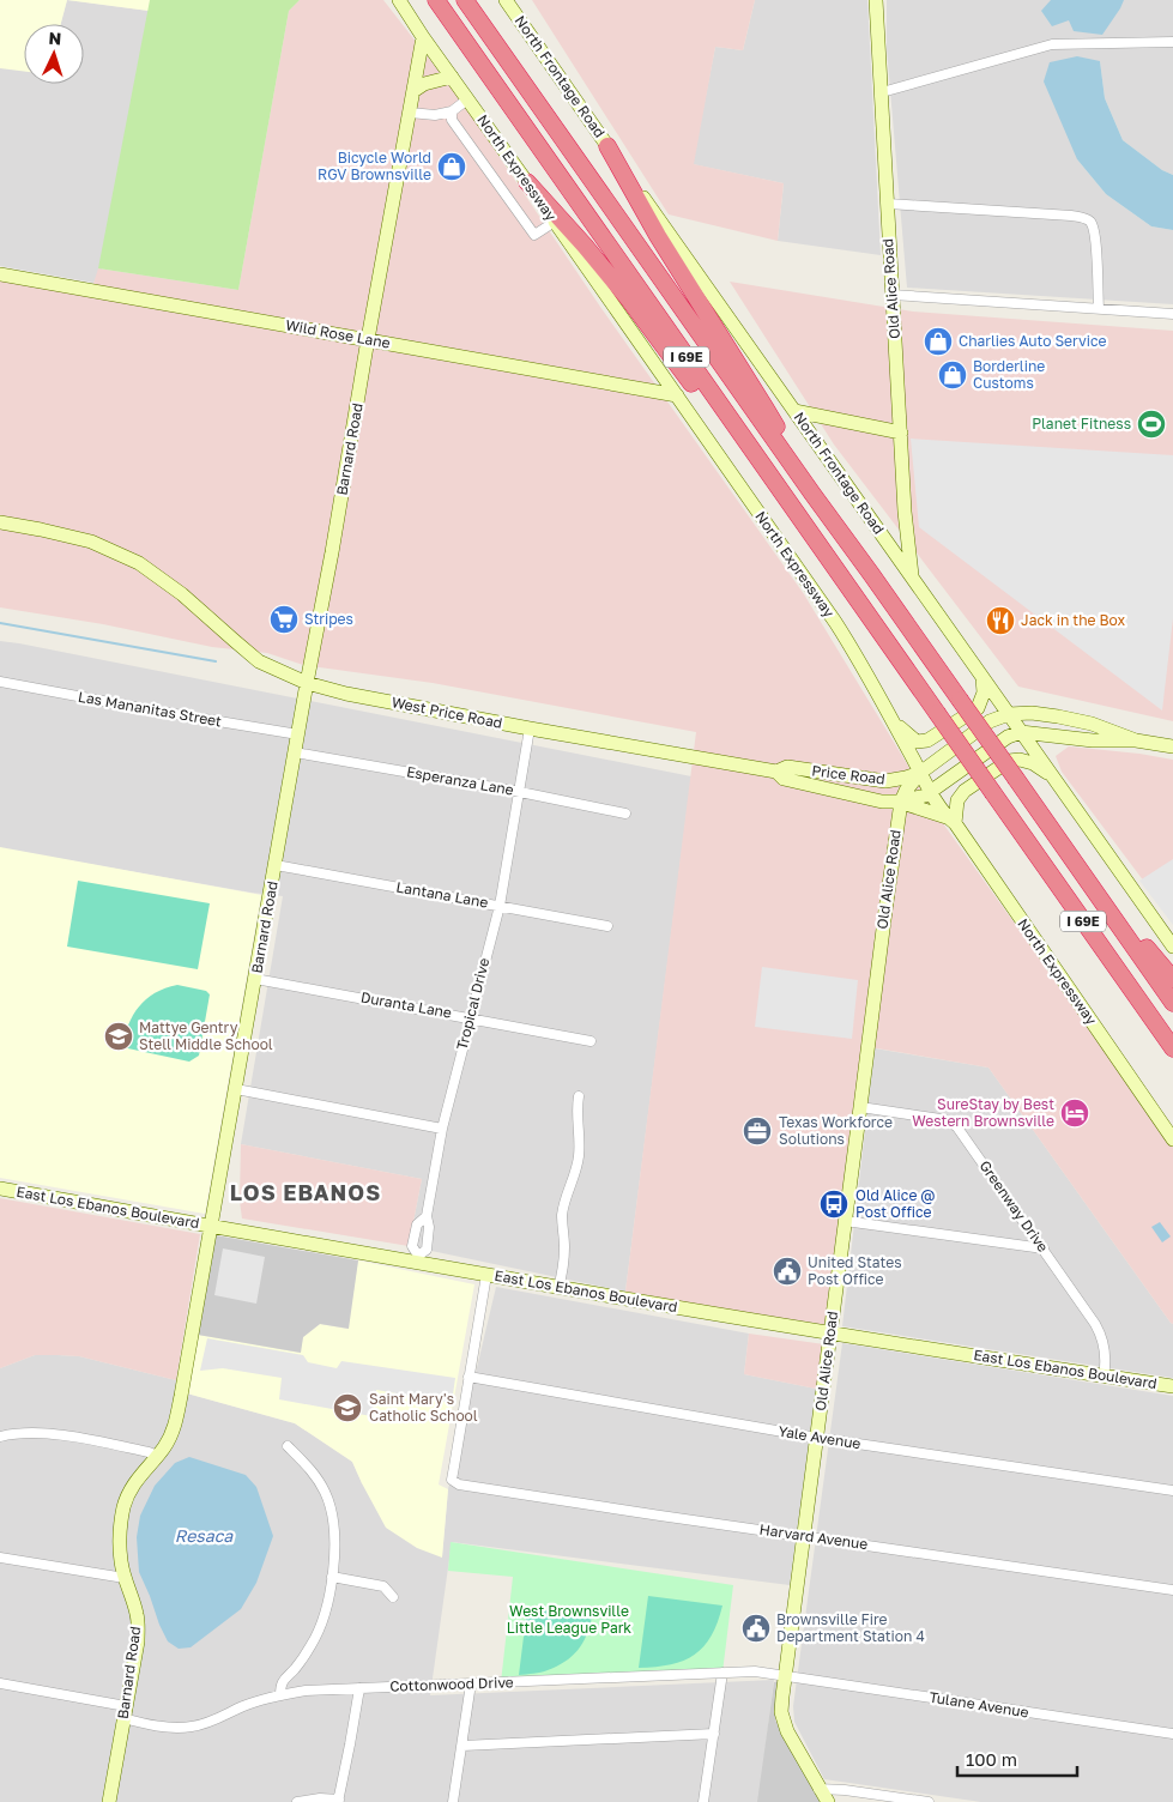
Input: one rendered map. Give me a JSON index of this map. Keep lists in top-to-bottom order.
{
  "streets": {
    "highway": ["North Expressway", "I 69E"],
    "street": [
      "North Frontage Road",
      "Old Alice Road",
      "Wild Rose Lane",
      "Barnard Road",
      "Las Mananitas Street",
      "West Price Road",
      "Price Road",
      "Esperanza Lane",
      "Lantana Lane",
      "Tropical Drive",
      "Duranta Lane",
      "Greenway Drive",
      "East Los Ebanos Boulevard",
      "Yale Avenue",
      "Harvard Avenue",
      "Cottonwood Drive",
      "Tulane Avenue"
    ]
  },
  "crossings": [
    ["North Frontage Road", "Old Alice Road"],
    ["North Frontage Road", "West Price Road"],
    ["North Expressway", "Wild Rose Lane"],
    ["North Expressway", "Barnard Road"],
    ["North Expressway", "West Price Road"],
    ["North Expressway", "Price Road"],
    ["Old Alice Road", "West Price Road"],
    ["Old Alice Road", "Greenway Drive"],
    ["Old Alice Road", "East Los Ebanos Boulevard"],
    ["Old Alice Road", "Yale Avenue"],
    ["Old Alice Road", "Harvard Avenue"],
    ["Old Alice Road", "Cottonwood Drive"],
    ["Old Alice Road", "Tulane Avenue"],
    ["Wild Rose Lane", "Barnard Road"],
    ["Barnard Road", "Las Mananitas Street"],
    ["Barnard Road", "West Price Road"],
    ["Barnard Road", "Esperanza Lane"],
    ["Barnard Road", "Lantana Lane"],
    ["Barnard Road", "Duranta Lane"],
    ["Barnard Road", "East Los Ebanos Boulevard"],
    ["Barnard Road", "Cottonwood Drive"],
    ["West Price Road", "Price Road"],
    ["West Price Road", "Tropical Drive"],
    ["Esperanza Lane", "Tropical Drive"],
    ["Lantana Lane", "Tropical Drive"],
    ["Tropical Drive", "Duranta Lane"],
    ["Tropical Drive", "East Los Ebanos Boulevard"],
    ["Greenway Drive", "East Los Ebanos Boulevard"],
    ["Yale Avenue", "Harvard Avenue"],
    ["Cottonwood Drive", "Tulane Avenue"]
  ],
  "districts": ["LOS EBANOS"],
  "water": ["Resaca"],
  "parks": ["West Brownsville Little League Park"],
  "places": {
    "shop": ["Bicycle World RGV Brownsville", "Charlies Auto Service", "Borderline Customs"],
    "sports": ["Planet Fitness"],
    "supermarket": ["Stripes"],
    "restaurant": ["Jack in the Box"],
    "school or university": ["Mattye Gentry Stell Middle School", "Saint Mary's Catholic School"],
    "hotel": ["SureStay by Best Western Brownsville"],
    "office": ["Texas Workforce Solutions"],
    "bus stop": ["Old Alice @ Post Office"],
    "public building": ["United States Post Office", "Brownsville Fire Department Station 4"]
  },
  "scale_bar": "100 m",
  "north": "top"
}
